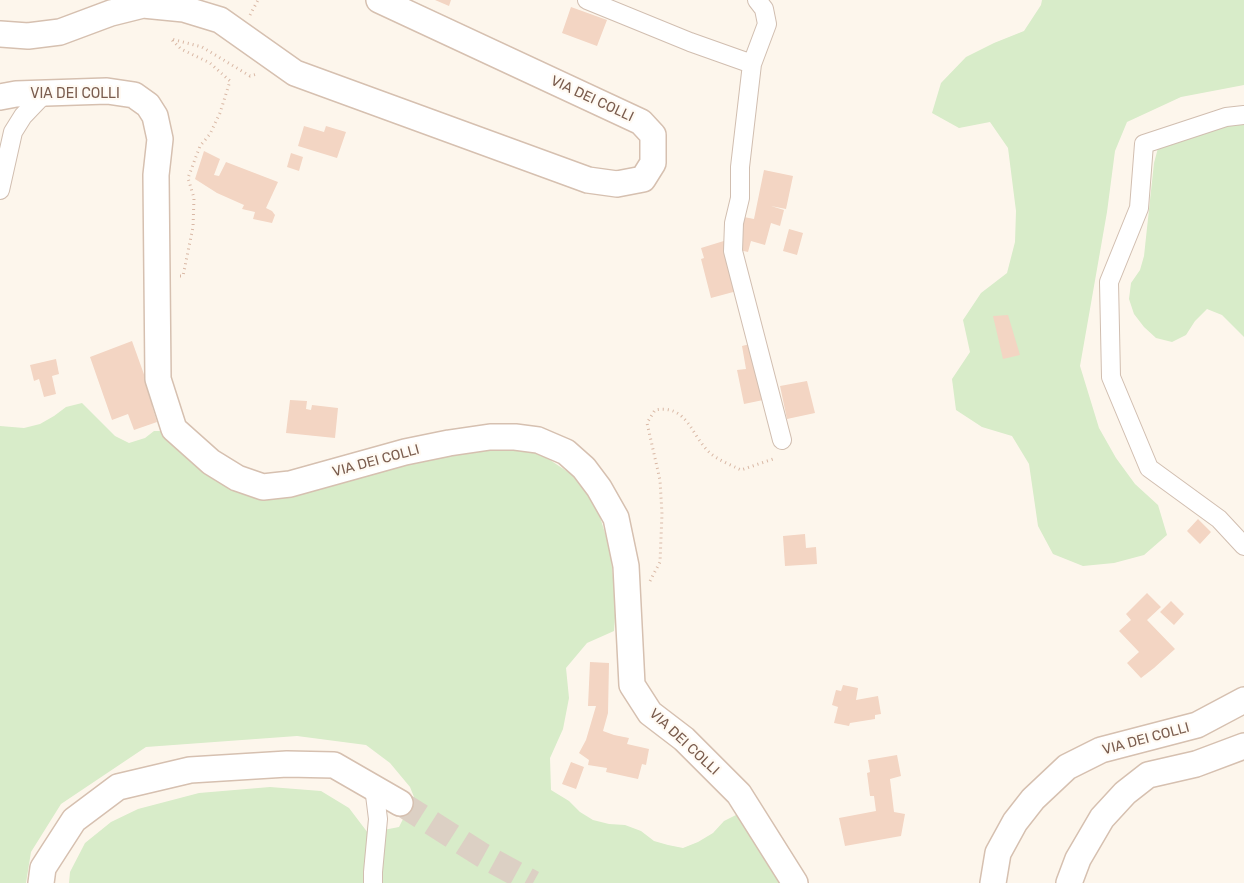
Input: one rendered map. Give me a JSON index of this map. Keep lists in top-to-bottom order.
{
  "streets": {
    "street": ["VIA DEI COLLI"]
  }
}
